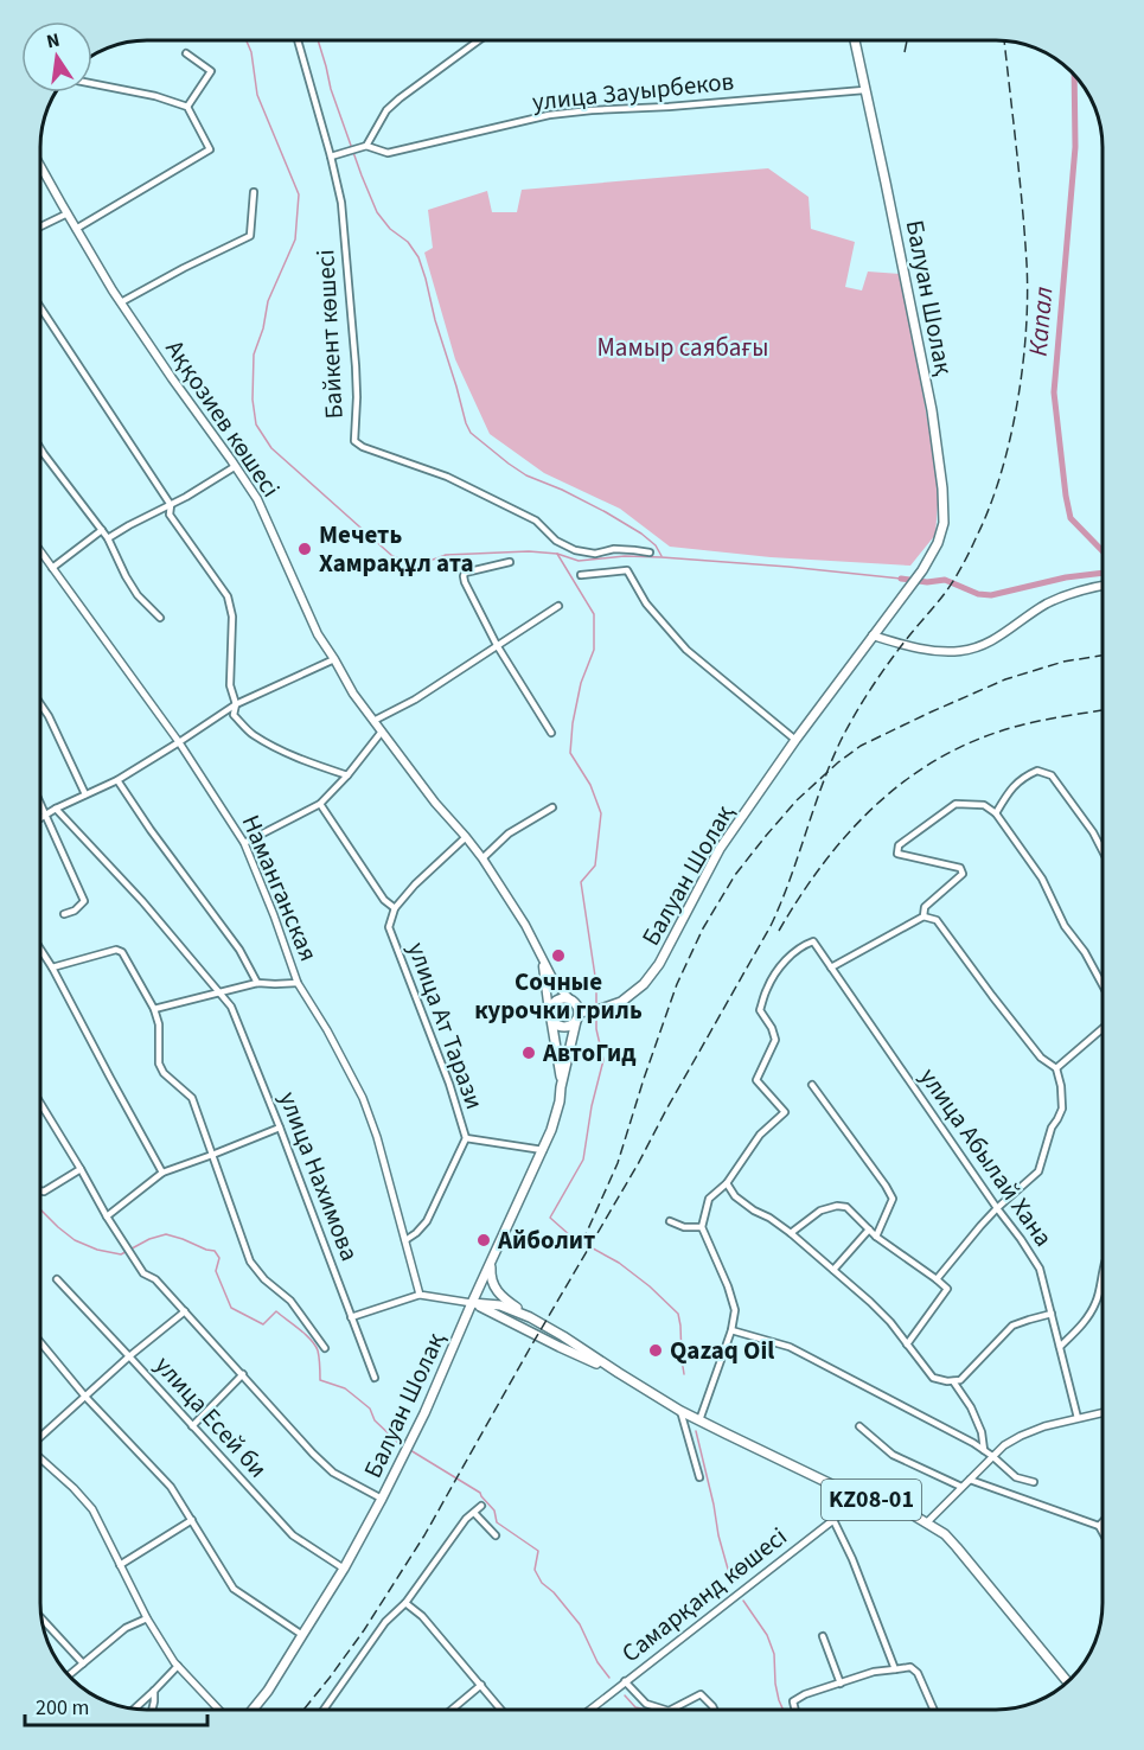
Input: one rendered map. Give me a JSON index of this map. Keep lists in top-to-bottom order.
{
  "streets": {
    "main road": ["Балуан Шолақ", "Аққозиев көшесі", "KZ08-01"],
    "street": [
      "улица Зауырбеков",
      "Байкент көшесі",
      "Наманганская",
      "улица Ат Тарази",
      "улица Абылай Хана",
      "улица Нахимова",
      "улица Есей би",
      "Самарқанд көшесі"
    ]
  },
  "crossings": [
    ["улица Зауырбеков", "Балуан Шолақ"],
    ["Балуан Шолақ", "Аққозиев көшесі"],
    ["Балуан Шолақ", "улица Есей би"],
    ["Балуан Шолақ", "KZ08-01"],
    ["Наманганская", "улица Ат Тарази"],
    ["KZ08-01", "Самарқанд көшесі"]
  ],
  "water": ["Капал"],
  "parks": ["Мамыр саябағы"],
  "places": [
    "Мечеть Хамрақұл ата",
    "Сочные курочки гриль",
    "АвтоГид",
    "Айболит",
    "Qazaq Oil"
  ],
  "scale_bar": "200 m",
  "north": "top"
}
